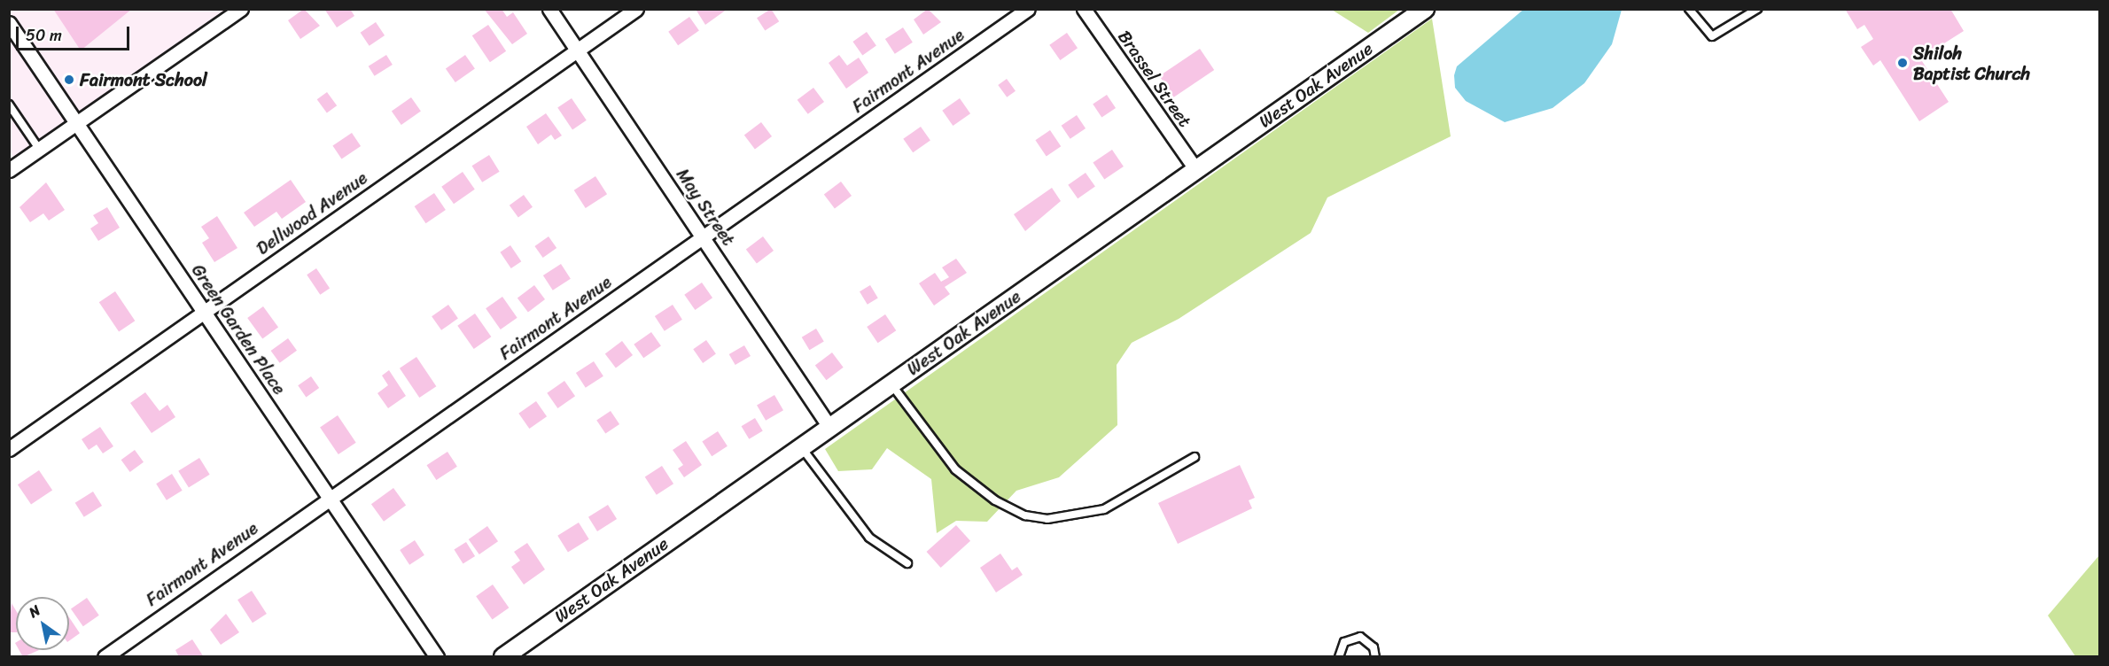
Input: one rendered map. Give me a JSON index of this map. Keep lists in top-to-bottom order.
{
  "streets": {
    "street": [
      "Fairmont Avenue",
      "Brassel Street",
      "West Oak Avenue",
      "May Street",
      "Dellwood Avenue",
      "Green Garden Place"
    ]
  },
  "crossings": [
    ["Fairmont Avenue", "May Street"],
    ["Fairmont Avenue", "Green Garden Place"],
    ["Brassel Street", "West Oak Avenue"],
    ["West Oak Avenue", "May Street"],
    ["May Street", "Dellwood Avenue"],
    ["Dellwood Avenue", "Green Garden Place"]
  ],
  "places": ["Shiloh Baptist Church", "Fairmont School"],
  "scale_bar": "50 m",
  "north": "top left"
}
